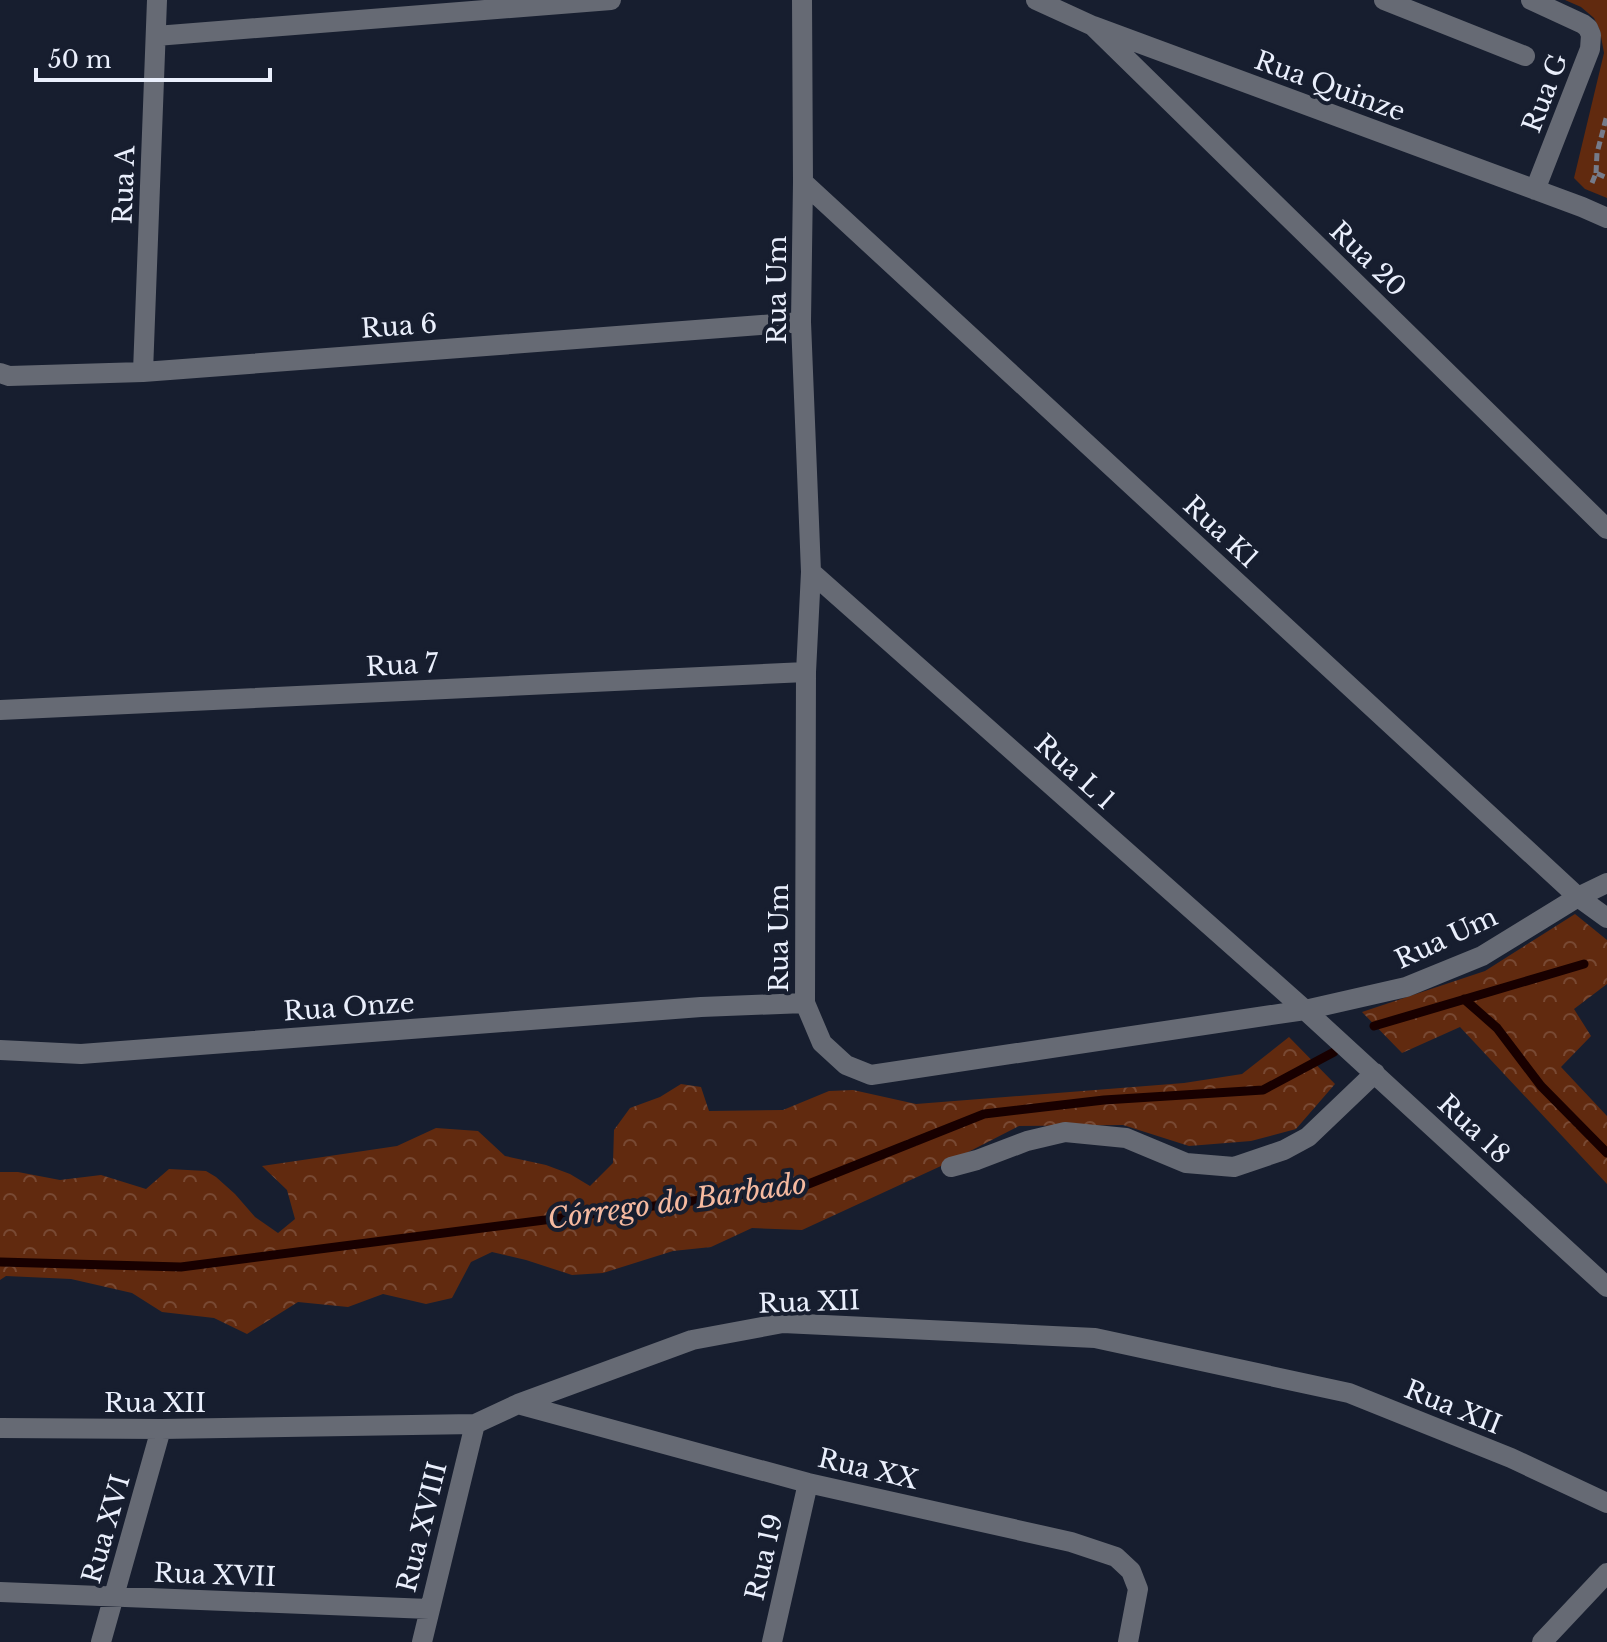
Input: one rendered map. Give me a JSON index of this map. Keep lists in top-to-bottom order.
{
  "streets": {
    "street": [
      "Rua Quinze",
      "Rua G",
      "Rua A",
      "Rua 20",
      "Rua Um",
      "Rua 6",
      "Rua K1",
      "Rua 7",
      "Rua L 1",
      "Rua Onze",
      "Rua 18",
      "Rua XII",
      "Rua XX",
      "Rua XVIII",
      "Rua XVI",
      "Rua 19",
      "Rua XVII"
    ]
  },
  "crossings": [
    ["Rua Quinze", "Rua G"],
    ["Rua Quinze", "Rua 20"],
    ["Rua A", "Rua 6"],
    ["Rua Um", "Rua 6"],
    ["Rua Um", "Rua K1"],
    ["Rua Um", "Rua 7"],
    ["Rua Um", "Rua L 1"],
    ["Rua Um", "Rua Onze"],
    ["Rua Um", "Rua 18"],
    ["Rua L 1", "Rua 18"],
    ["Rua XII", "Rua XX"],
    ["Rua XII", "Rua XVIII"],
    ["Rua XII", "Rua XVI"],
    ["Rua XX", "Rua 19"],
    ["Rua XVIII", "Rua XVII"],
    ["Rua XVI", "Rua XVII"]
  ],
  "water": ["Córrego do Barbado"],
  "scale_bar": "50 m"
}
